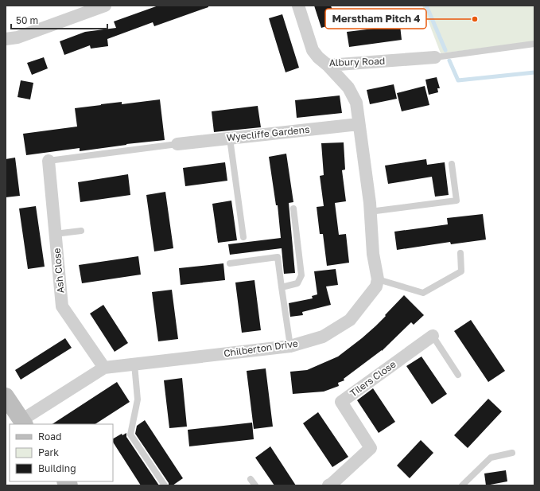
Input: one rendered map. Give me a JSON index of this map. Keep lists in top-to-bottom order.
{
  "streets": {
    "street": [
      "Albury Road",
      "Wyecliffe Gardens",
      "Ash Close",
      "Chilberton Drive",
      "Tilers Close"
    ]
  },
  "crossings": [
    ["Ash Close", "Chilberton Drive"]
  ],
  "places": ["Merstham Pitch 4"],
  "legend": ["Road", "Park", "Building"],
  "scale_bar": "50 m"
}
